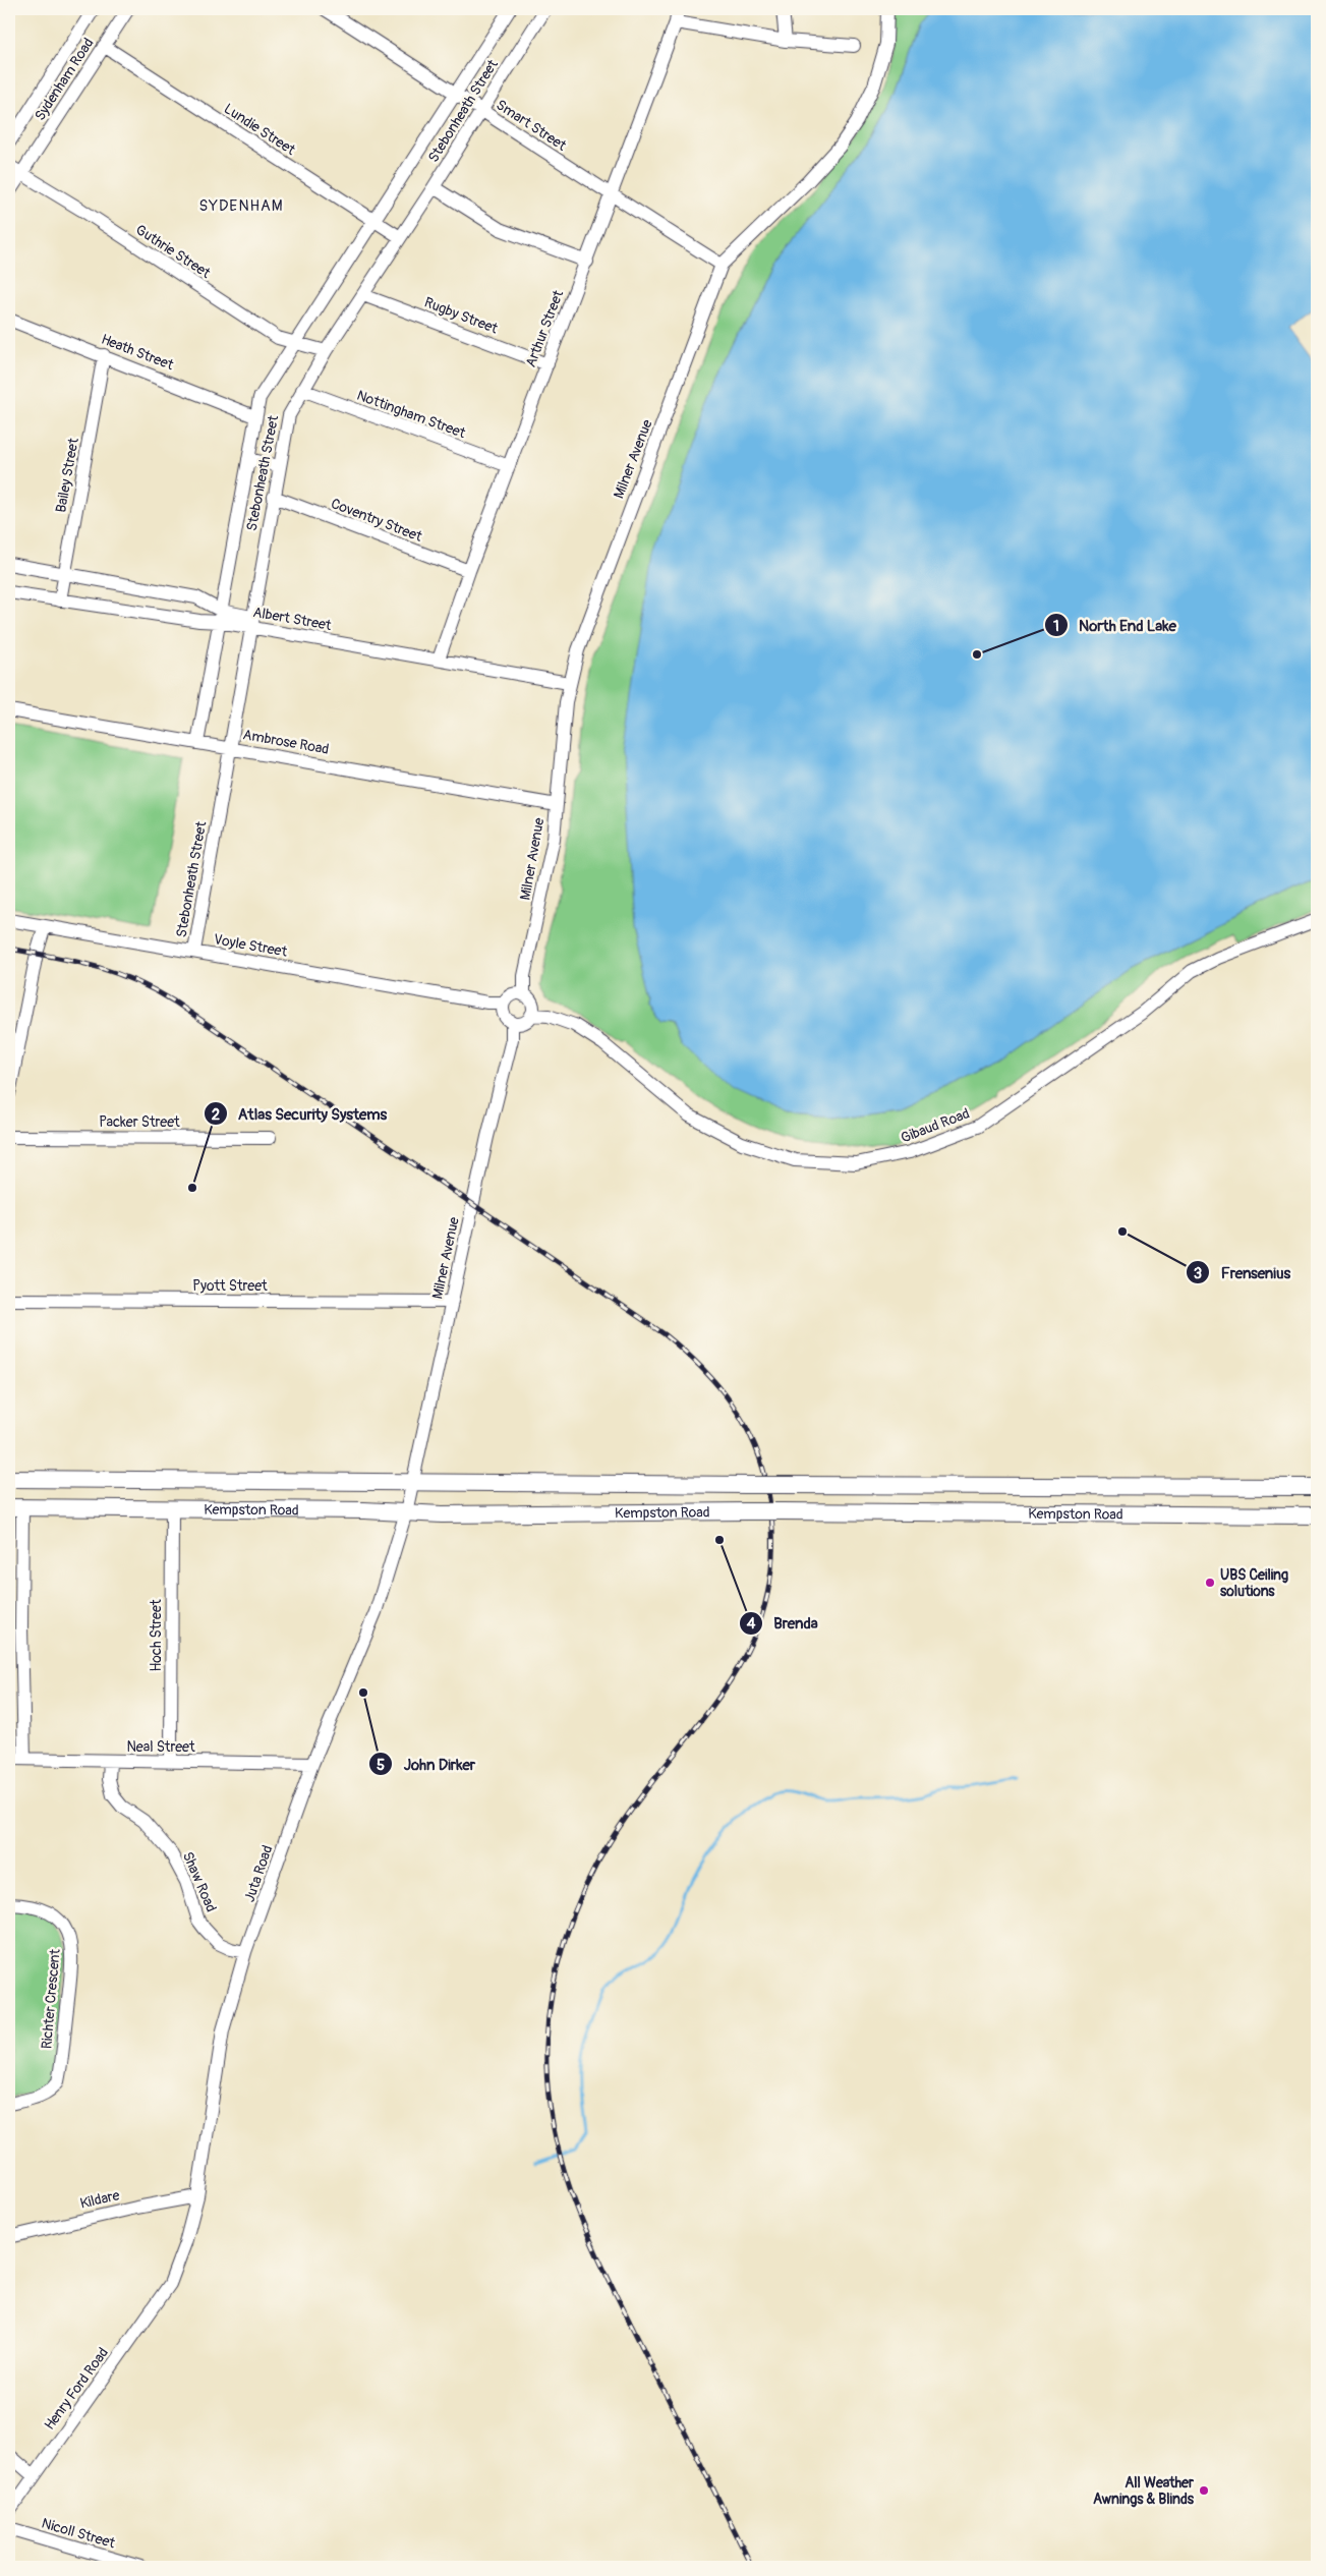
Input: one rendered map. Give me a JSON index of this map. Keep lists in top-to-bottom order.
{
  "streets": {
    "main road": ["Kempston Road"],
    "street": [
      "Sydenham Road",
      "Stebonheath Street",
      "Smart Street",
      "Lundie Street",
      "Guthrie Street",
      "Rugby Street",
      "Arthur Street",
      "Heath Street",
      "Nottingham Street",
      "Milner Avenue",
      "Bailey Street",
      "Coventry Street",
      "Albert Street",
      "Ambrose Road",
      "Voyle Street",
      "Packer Street",
      "Gibaud Road",
      "Pyott Street",
      "Hoch Street",
      "Neal Street",
      "Juta Road",
      "Shaw Road",
      "Richter Crescent",
      "Kildare",
      "Henry Ford Road",
      "Nicoll Street"
    ]
  },
  "crossings": [
    ["Sydenham Road", "Lundie Street"],
    ["Sydenham Road", "Guthrie Street"],
    ["Stebonheath Street", "Smart Street"],
    ["Stebonheath Street", "Lundie Street"],
    ["Stebonheath Street", "Guthrie Street"],
    ["Stebonheath Street", "Rugby Street"],
    ["Stebonheath Street", "Heath Street"],
    ["Stebonheath Street", "Nottingham Street"],
    ["Stebonheath Street", "Coventry Street"],
    ["Stebonheath Street", "Albert Street"],
    ["Stebonheath Street", "Ambrose Road"],
    ["Stebonheath Street", "Voyle Street"],
    ["Smart Street", "Arthur Street"],
    ["Smart Street", "Milner Avenue"],
    ["Rugby Street", "Arthur Street"],
    ["Arthur Street", "Nottingham Street"],
    ["Arthur Street", "Coventry Street"],
    ["Arthur Street", "Albert Street"],
    ["Heath Street", "Bailey Street"],
    ["Milner Avenue", "Albert Street"],
    ["Milner Avenue", "Ambrose Road"],
    ["Milner Avenue", "Gibaud Road"],
    ["Milner Avenue", "Pyott Street"],
    ["Milner Avenue", "Kempston Road"],
    ["Milner Avenue", "Juta Road"],
    ["Bailey Street", "Albert Street"],
    ["Kempston Road", "Hoch Street"],
    ["Kempston Road", "Juta Road"],
    ["Hoch Street", "Neal Street"],
    ["Neal Street", "Juta Road"],
    ["Neal Street", "Shaw Road"],
    ["Juta Road", "Shaw Road"],
    ["Juta Road", "Kildare"],
    ["Juta Road", "Henry Ford Road"]
  ],
  "districts": ["SYDENHAM"],
  "places": [
    "North End Lake",
    "Atlas Security Systems",
    "Frensenius",
    "Brenda",
    "UBS Ceiling solutions",
    "John Dirker",
    "All Weather Awnings & Blinds"
  ]
}
